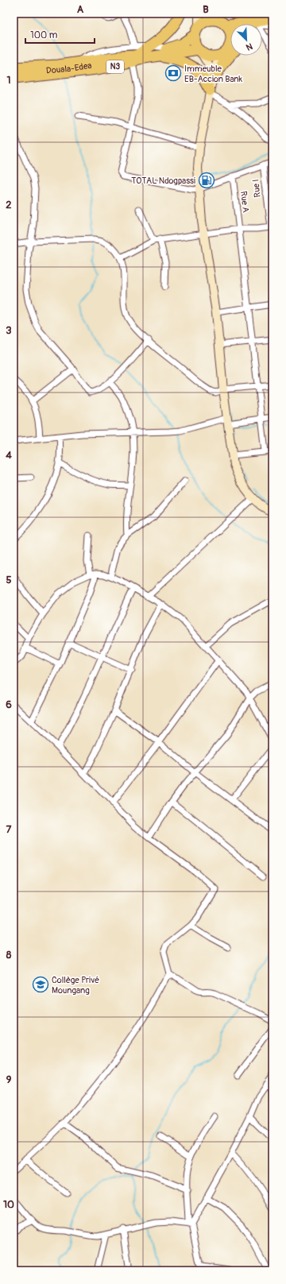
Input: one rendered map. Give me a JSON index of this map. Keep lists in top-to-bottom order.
{
  "streets": {
    "highway": ["N3", "Douala-Edea"],
    "street": ["Rue I", "Rue A"]
  },
  "crossings": [
    ["N3", "Douala-Edea"]
  ],
  "places": {
    "bank": ["Immeuble EB-Accion Bank"],
    "fuel station": ["TOTAL Ndogpassi"],
    "school or university": ["Collège Privé Moungang"]
  },
  "scale_bar": "100 m",
  "north": "bottom right",
  "grid": {
    "columns": ["A", "B"],
    "rows": [
      "1",
      "2",
      "3",
      "4",
      "5",
      "6",
      "7",
      "8",
      "9",
      "10"
    ]
  }
}
